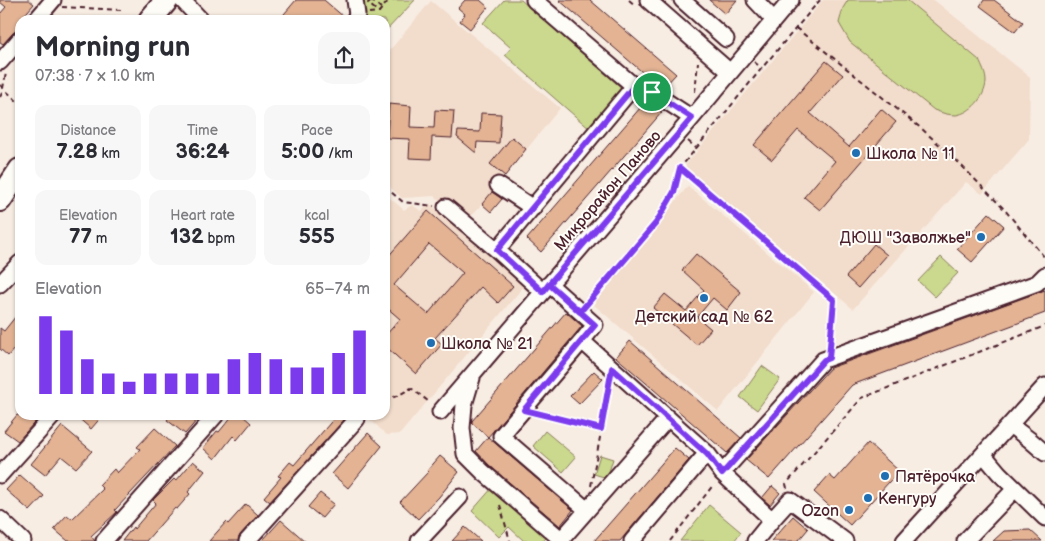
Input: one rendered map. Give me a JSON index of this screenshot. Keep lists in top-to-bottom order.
{
  "streets": {
    "street": ["Микрорайон Паново"]
  },
  "places": [
    "Школа № 11",
    "ДЮШ \"Заволжье\"",
    "Детский сад № 62",
    "Школа № 21",
    "Пятёрочка",
    "Кенгуру",
    "Ozon"
  ],
  "page": {
    "heading": ["Morning run", "07:38 · 7 × 1.0 km"],
    "stats": [
      ["Distance", "7.28 km"],
      ["Time", "36:24"],
      ["Pace", "5:00 /km"],
      ["Elevation", "77 m"],
      ["Heart rate", "132 bpm"],
      ["kcal", "555"]
    ],
    "chart": ["Elevation", "65–74 m"]
  }
}
